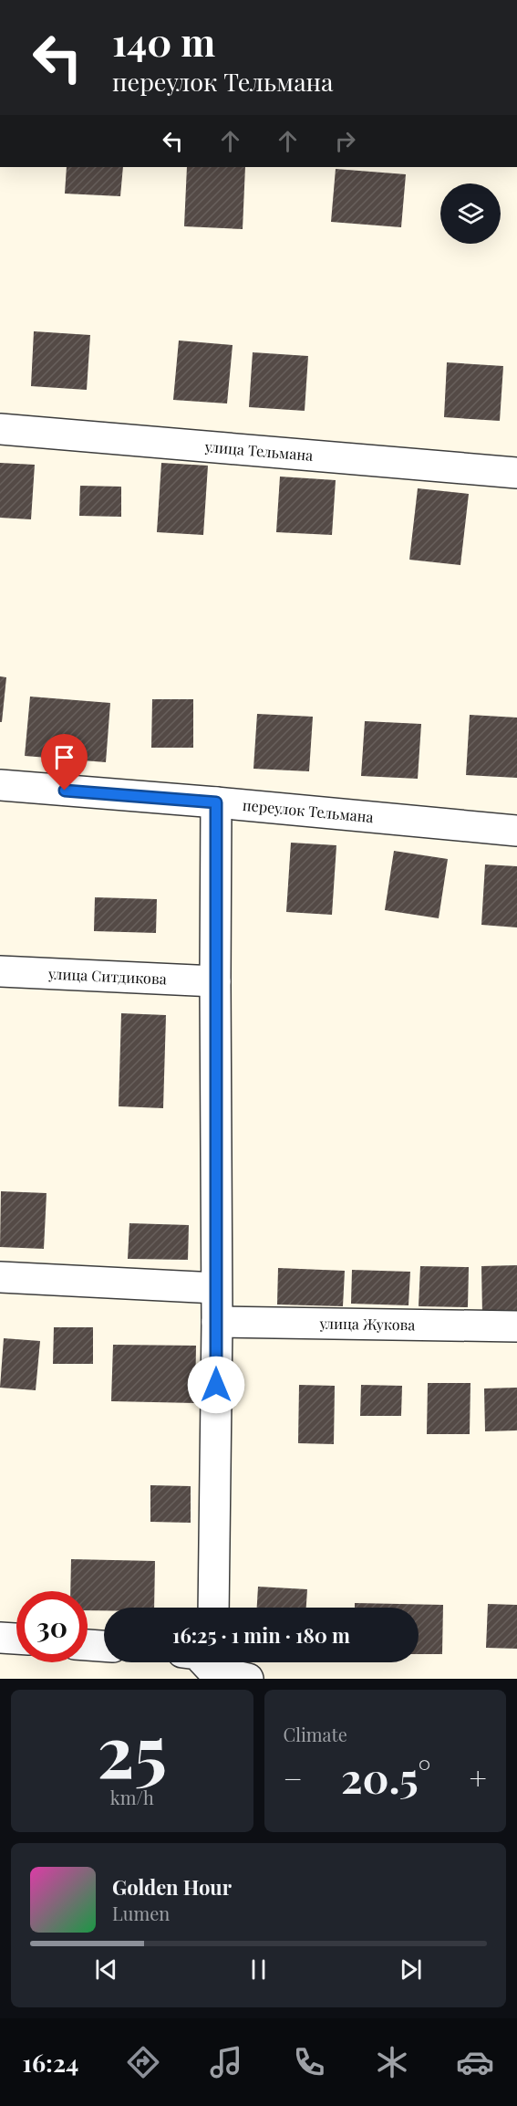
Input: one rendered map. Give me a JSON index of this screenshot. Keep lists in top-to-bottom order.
{
  "streets": {
    "street": [
      "улица Тельмана",
      "переулок Тельмана",
      "улица Ситдикова",
      "улица Жукова"
    ]
  },
  "page": {
    "turn": ["140 m", "переулок Тельмана"],
    "limit": "30",
    "trip": "16:25 · 1 min · 180 m",
    "tile": [
      ["25", "km/h"],
      "Climate"
    ],
    "heat": ["−", "20.5°", "+"],
    "song": ["Golden Hour", "Lumen"],
    "tabs": "16:24"
  }
}
